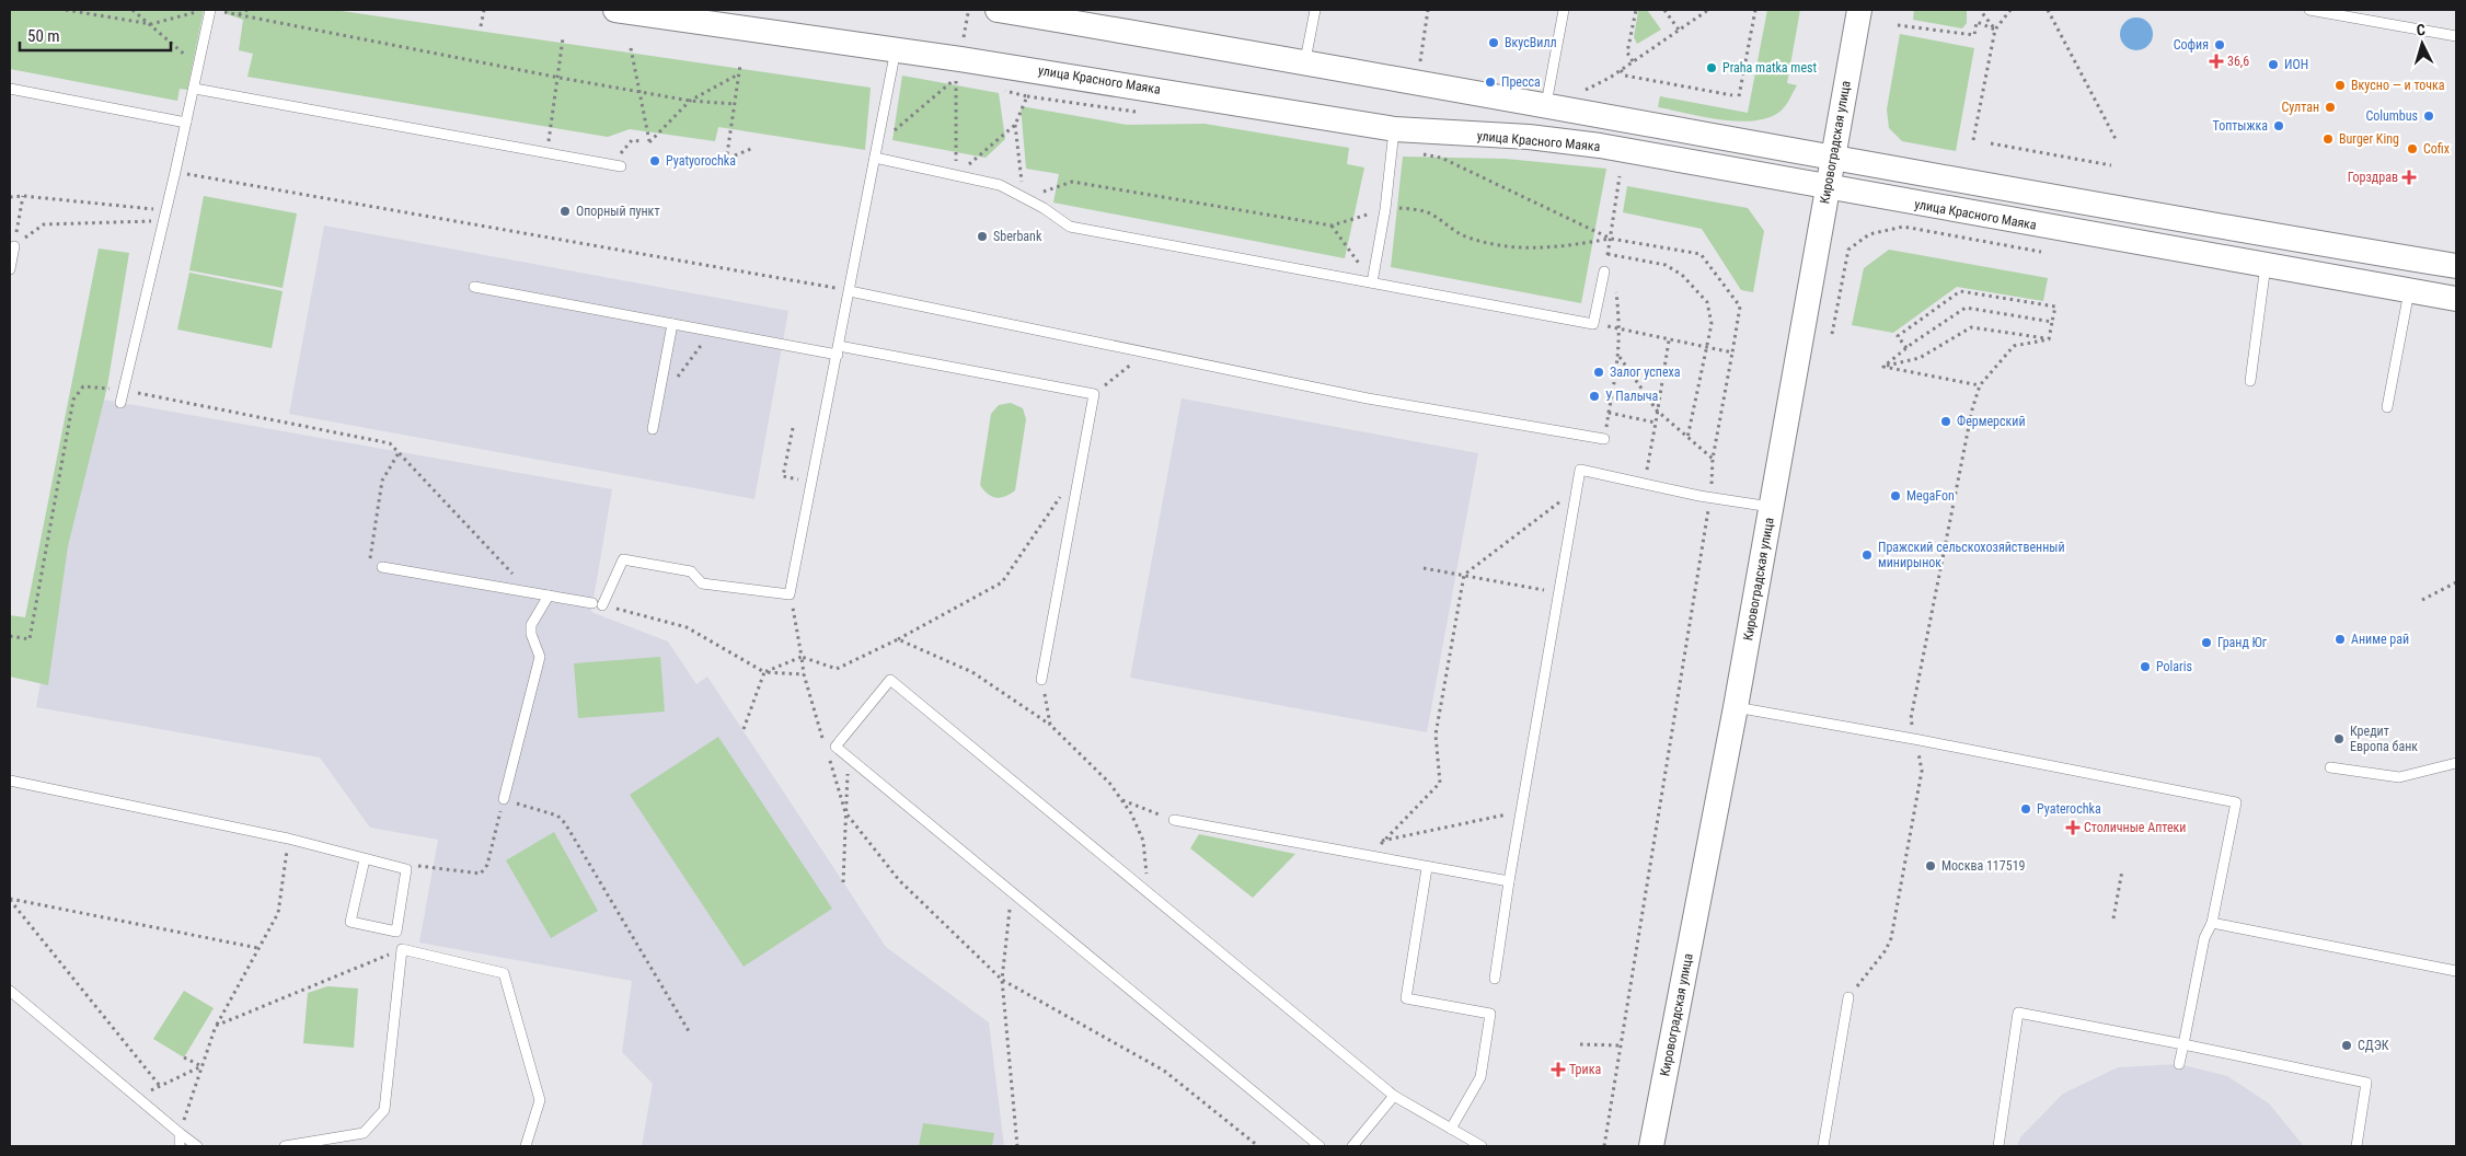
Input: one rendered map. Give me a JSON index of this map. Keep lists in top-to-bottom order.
{
  "streets": {
    "street": ["улица Красного Маяка", "Кировоградская улица"]
  },
  "crossings": [
    ["улица Красного Маяка", "Кировоградская улица"]
  ],
  "places": {
    "other": [
      "ВкусВилл",
      "София",
      "ИОН",
      "Praha matka mest",
      "Пресса",
      "Вкусно — и точка",
      "Султан",
      "Columbus",
      "Топтыжка",
      "Burger King",
      "Cofix",
      "Pyatyorochka",
      "Опорный пункт",
      "Sberbank",
      "Залог успеха",
      "У Палыча",
      "Фермерский",
      "MegaFon",
      "Пражский сельскохозяйственный минирынок",
      "Аниме рай",
      "Гранд Юг",
      "Polaris",
      "Кредит Европа банк",
      "Pyaterochka",
      "Москва 117519",
      "СДЭК"
    ],
    "health": [
      "36,6",
      "Горздрав",
      "Столичные Аптеки",
      "Трика"
    ]
  },
  "scale_bar": "50 m",
  "north": "top"
}
